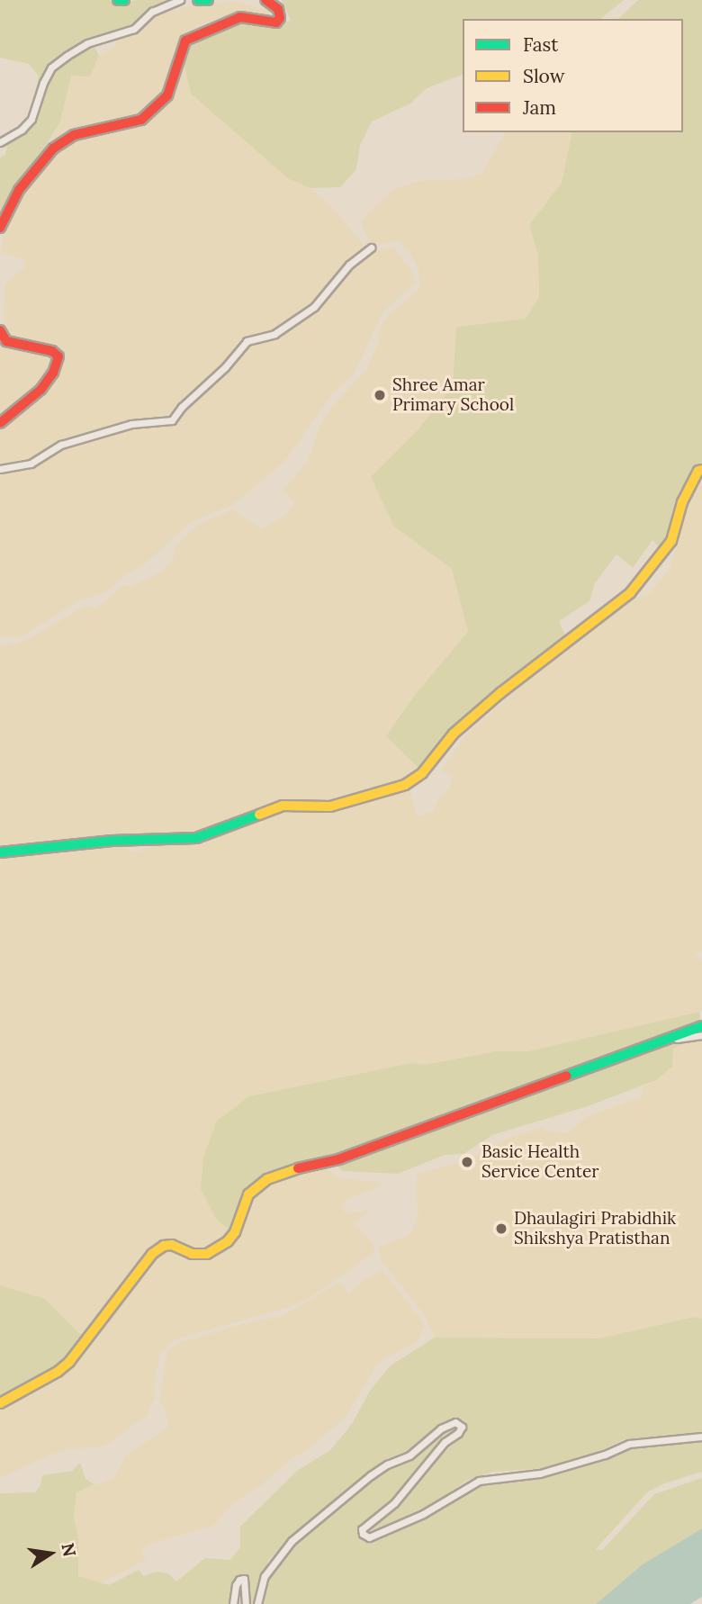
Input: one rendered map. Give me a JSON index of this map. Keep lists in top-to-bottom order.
{
  "places": ["Shree Amar Primary School", "Basic Health Service Center", "Dhaulagiri Prabidhik Shikshya Pratisthan"],
  "legend": ["Fast", "Slow", "Jam"],
  "north": "right"
}
